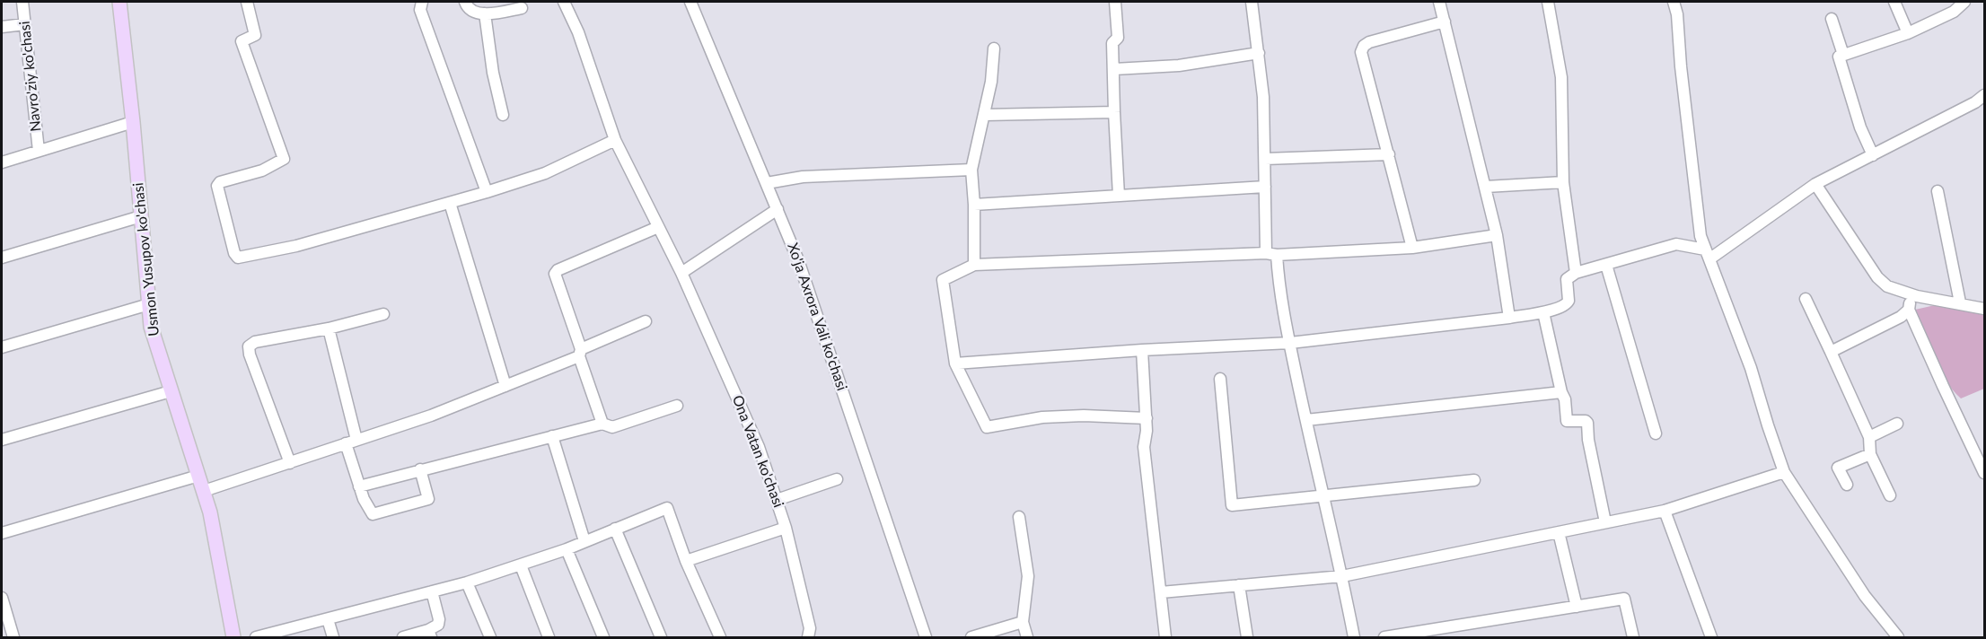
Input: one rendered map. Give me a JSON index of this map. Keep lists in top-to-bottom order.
{
  "streets": {
    "main road": ["Usmon Yusupov ko'chasi"],
    "street": ["Navro'ziy ko'chasi", "Xo'ja Axrora Vali ko'chasi", "Ona Vatan ko'chasi"]
  }
}
